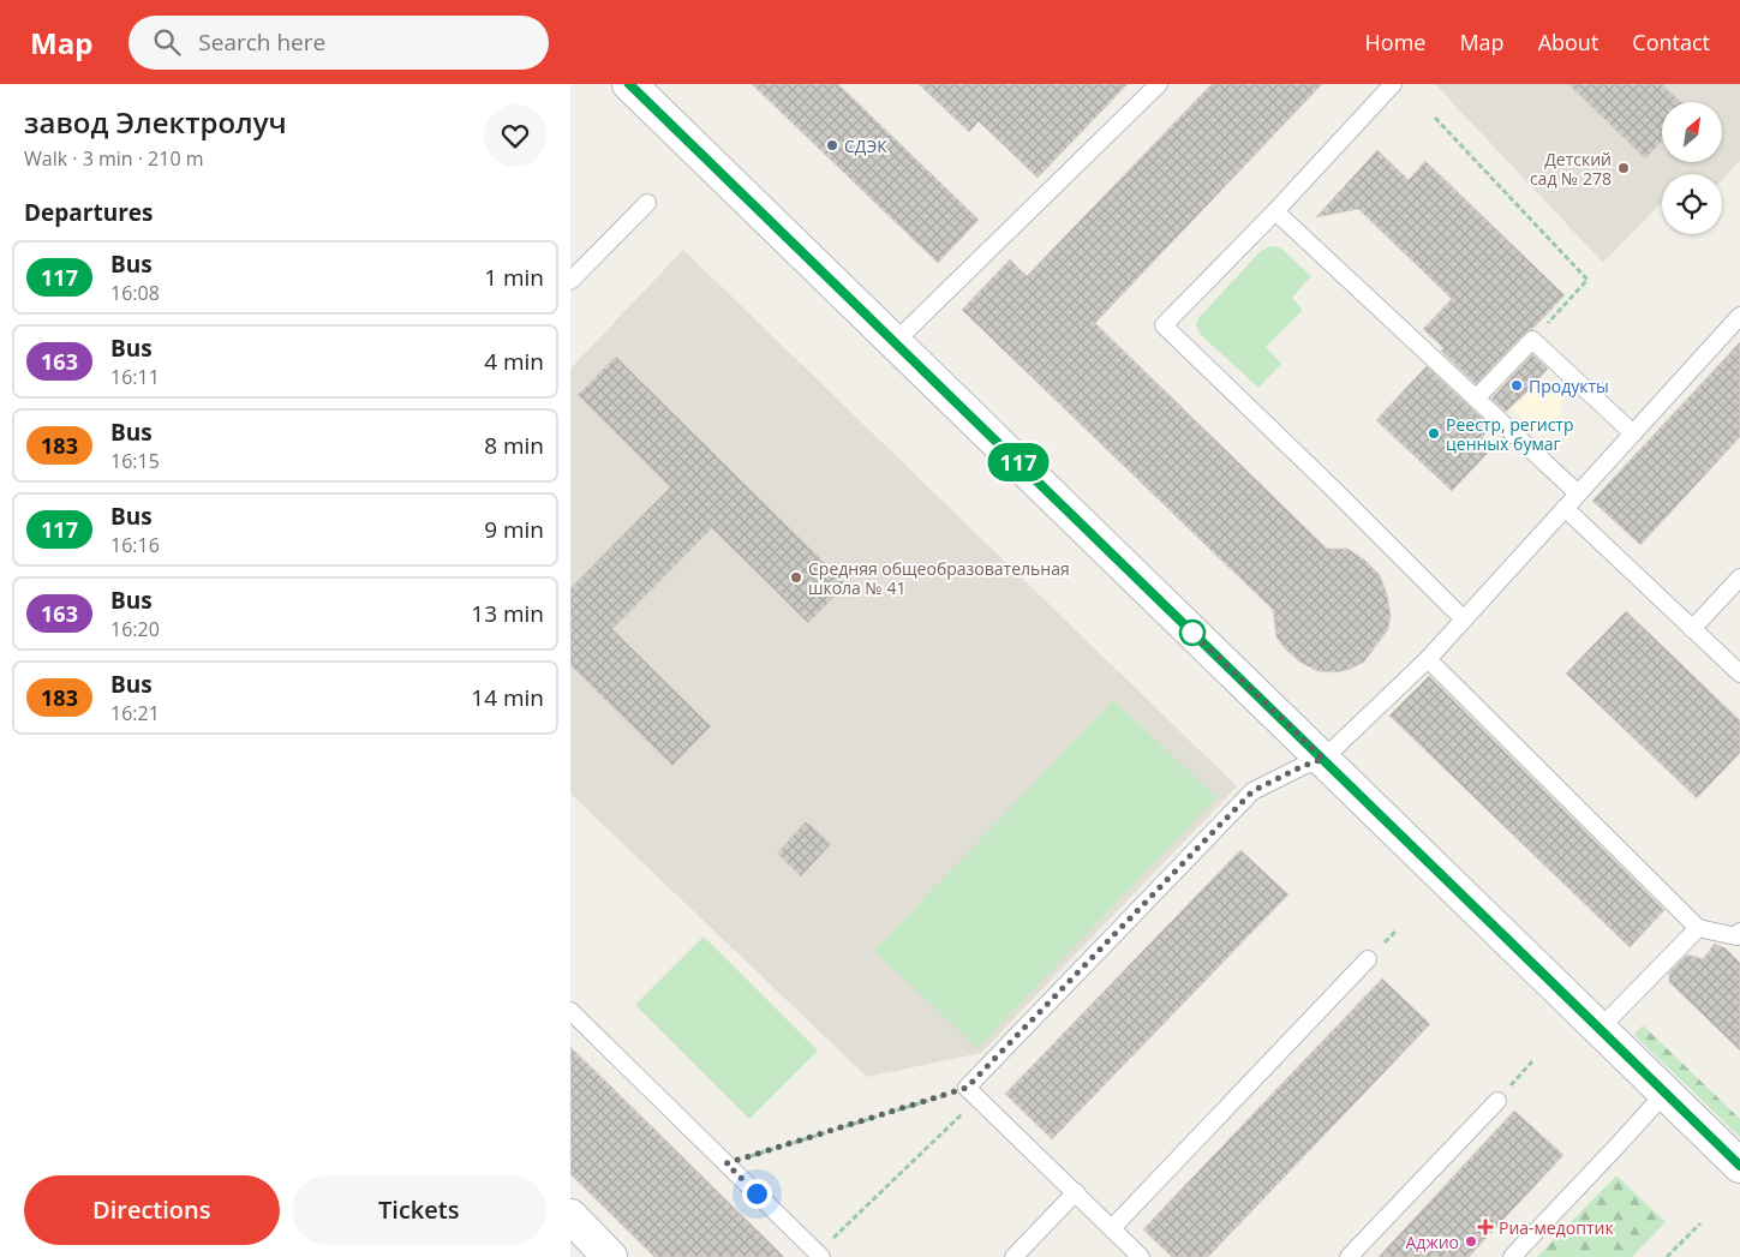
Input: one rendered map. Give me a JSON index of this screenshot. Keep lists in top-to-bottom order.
{
  "places": {
    "other": [
      "СДЭК",
      "Детский сад № 278",
      "Продукты",
      "Реестр, регистр ценных бумаг",
      "Средняя общеобразовательная школа № 41",
      "Аджио"
    ],
    "health": ["Риа-медоптик"]
  },
  "lines": ["bus line 117"],
  "north": "top right",
  "page": {
    "header": "Map",
    "search": "Search here",
    "nav": [
      "Home",
      "Map",
      "About",
      "Contact"
    ],
    "heading": [
      ["завод Электролуч", "Walk · 3 min · 210 m"],
      "Departures"
    ],
    "on_map": "117",
    "list": [
      {
        "mark": "117",
        "name": "Bus",
        "note": "16:08",
        "value": "1 min"
      },
      {
        "mark": "163",
        "name": "Bus",
        "note": "16:11",
        "value": "4 min"
      },
      {
        "mark": "183",
        "name": "Bus",
        "note": "16:15",
        "value": "8 min"
      },
      {
        "mark": "117",
        "name": "Bus",
        "note": "16:16",
        "value": "9 min"
      },
      {
        "mark": "163",
        "name": "Bus",
        "note": "16:20",
        "value": "13 min"
      },
      {
        "mark": "183",
        "name": "Bus",
        "note": "16:21",
        "value": "14 min"
      }
    ],
    "buttons": ["Directions", "Tickets"]
  }
}
